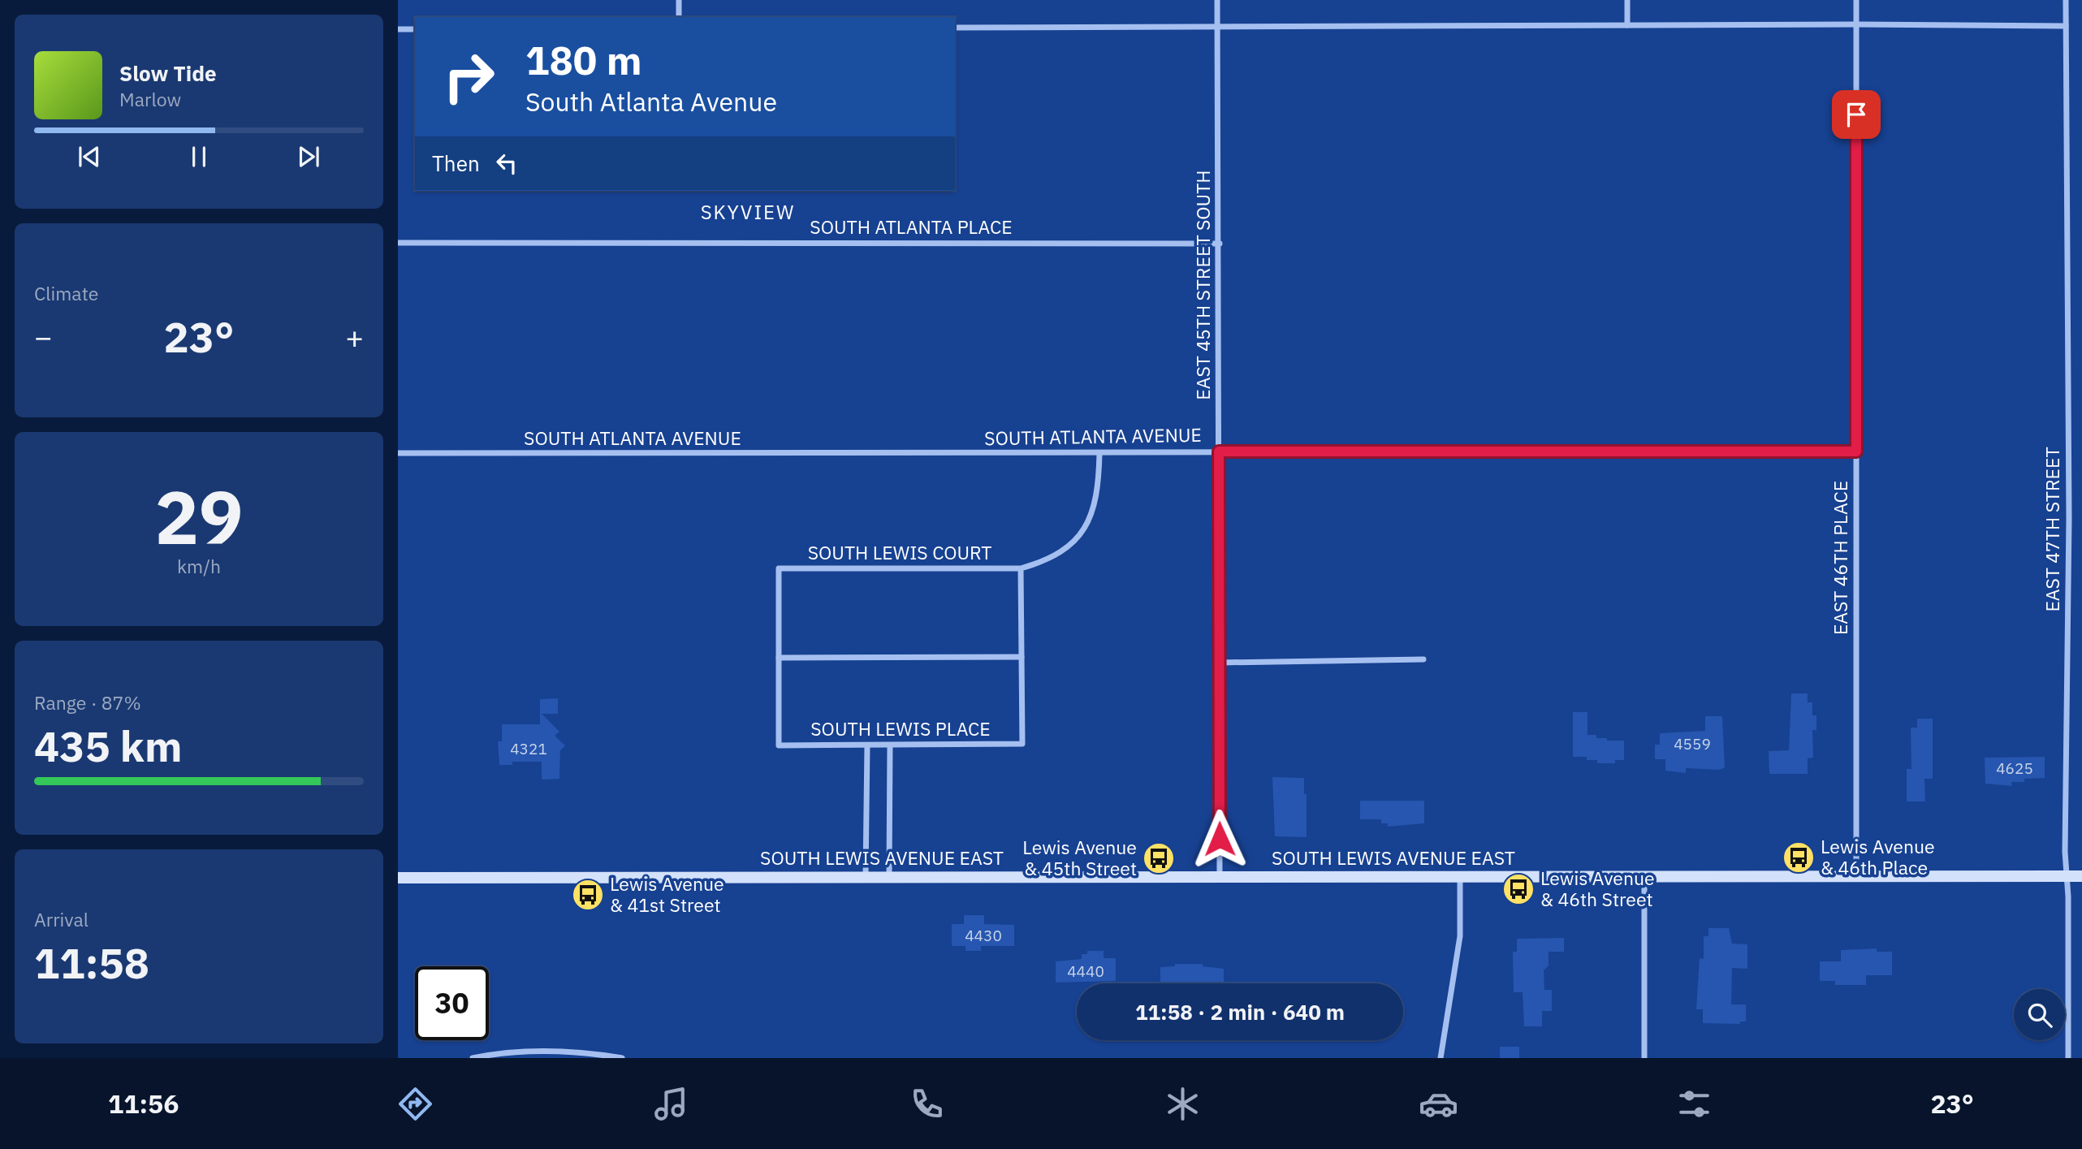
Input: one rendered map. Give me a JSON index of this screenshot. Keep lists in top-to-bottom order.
{
  "streets": {
    "main road": ["SOUTH LEWIS AVENUE EAST"],
    "street": [
      "SOUTH ATLANTA PLACE",
      "EAST 45TH STREET SOUTH",
      "SOUTH ATLANTA AVENUE",
      "EAST 47TH STREET",
      "SOUTH LEWIS COURT",
      "EAST 46TH PLACE",
      "SOUTH LEWIS PLACE"
    ]
  },
  "crossings": [
    ["SOUTH ATLANTA PLACE", "EAST 45TH STREET SOUTH"],
    ["EAST 45TH STREET SOUTH", "SOUTH ATLANTA AVENUE"],
    ["EAST 45TH STREET SOUTH", "SOUTH LEWIS AVENUE EAST"],
    ["SOUTH ATLANTA AVENUE", "EAST 46TH PLACE"],
    ["EAST 47TH STREET", "SOUTH LEWIS AVENUE EAST"],
    ["SOUTH LEWIS COURT", "SOUTH LEWIS PLACE"],
    ["EAST 46TH PLACE", "SOUTH LEWIS AVENUE EAST"]
  ],
  "districts": ["SKYVIEW"],
  "places": {
    "bus stop": [
      "Lewis Avenue & 46th Place",
      "Lewis Avenue & 45th Street",
      "Lewis Avenue & 46th Street",
      "Lewis Avenue & 41st Street"
    ]
  },
  "house_numbers": [
    "4559",
    "4321",
    "4625",
    "4430",
    "4440"
  ],
  "page": {
    "turn": ["180 m", "South Atlanta Avenue"],
    "song": ["Slow Tide", "Marlow"],
    "then": "Then",
    "tile": [
      "Climate",
      ["29", "km/h"],
      ["Range · 87%", "435 km"],
      ["Arrival", "11:58"]
    ],
    "heat": ["−", "23°", "+"],
    "limit": "30",
    "trip": "11:58 · 2 min · 640 m",
    "tabs": ["11:56", "23°"]
  }
}
